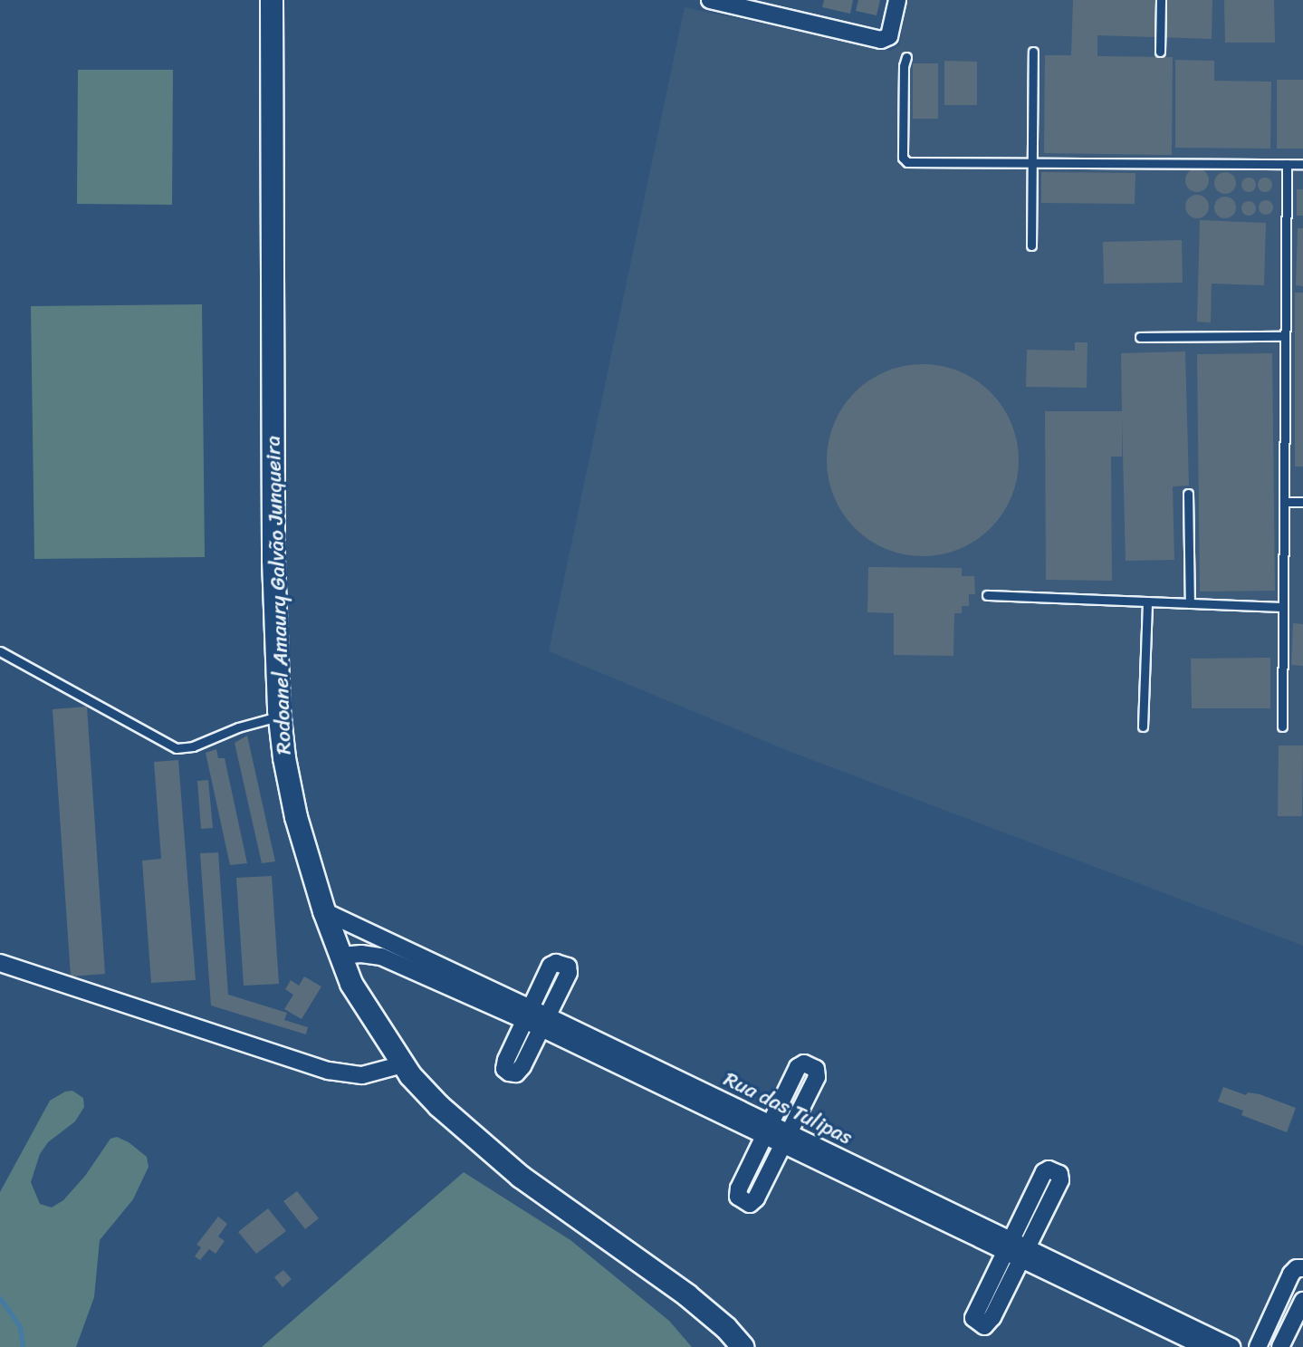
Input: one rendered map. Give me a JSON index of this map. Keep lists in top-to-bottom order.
{
  "streets": {
    "main road": ["Rodoanel Amaury Galvão Junqueira"],
    "street": ["Rua das Tulipas"]
  },
  "crossings": [
    ["Rodoanel Amaury Galvão Junqueira", "Rua das Tulipas"]
  ]
}
